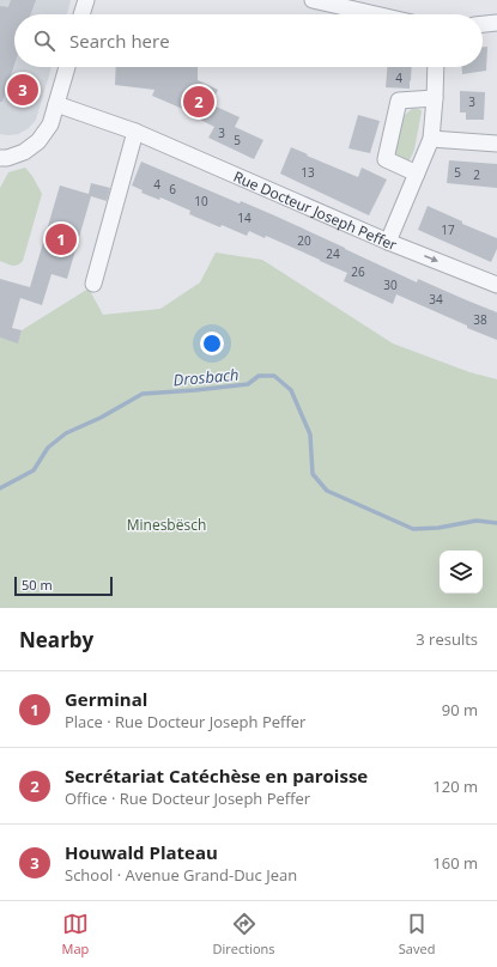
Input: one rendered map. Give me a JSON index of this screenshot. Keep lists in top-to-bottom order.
{
  "streets": {
    "street": ["Rue Docteur Joseph Peffer"]
  },
  "water": ["Drosbach"],
  "parks": ["Minesbësch"],
  "house_numbers": [
    "4",
    "3",
    "3",
    "5",
    "13",
    "5",
    "2",
    "4",
    "6",
    "10",
    "14",
    "17",
    "20",
    "24",
    "26",
    "30",
    "34",
    "38"
  ],
  "scale_bar": "50 m",
  "page": {
    "search": "Search here",
    "pins": ["3", "2", "1"],
    "scale": "50 m",
    "heading": ["Nearby", "3 results"],
    "list": [
      {
        "mark": "1",
        "name": "Germinal",
        "note": "Place · Rue Docteur Joseph Peffer",
        "value": "90 m"
      },
      {
        "mark": "2",
        "name": "Secrétariat Catéchèse en paroisse",
        "note": "Office · Rue Docteur Joseph Peffer",
        "value": "120 m"
      },
      {
        "mark": "3",
        "name": "Houwald Plateau",
        "note": "School · Avenue Grand-Duc Jean",
        "value": "160 m"
      }
    ],
    "nav": ["Map", "Directions", "Saved"]
  }
}
